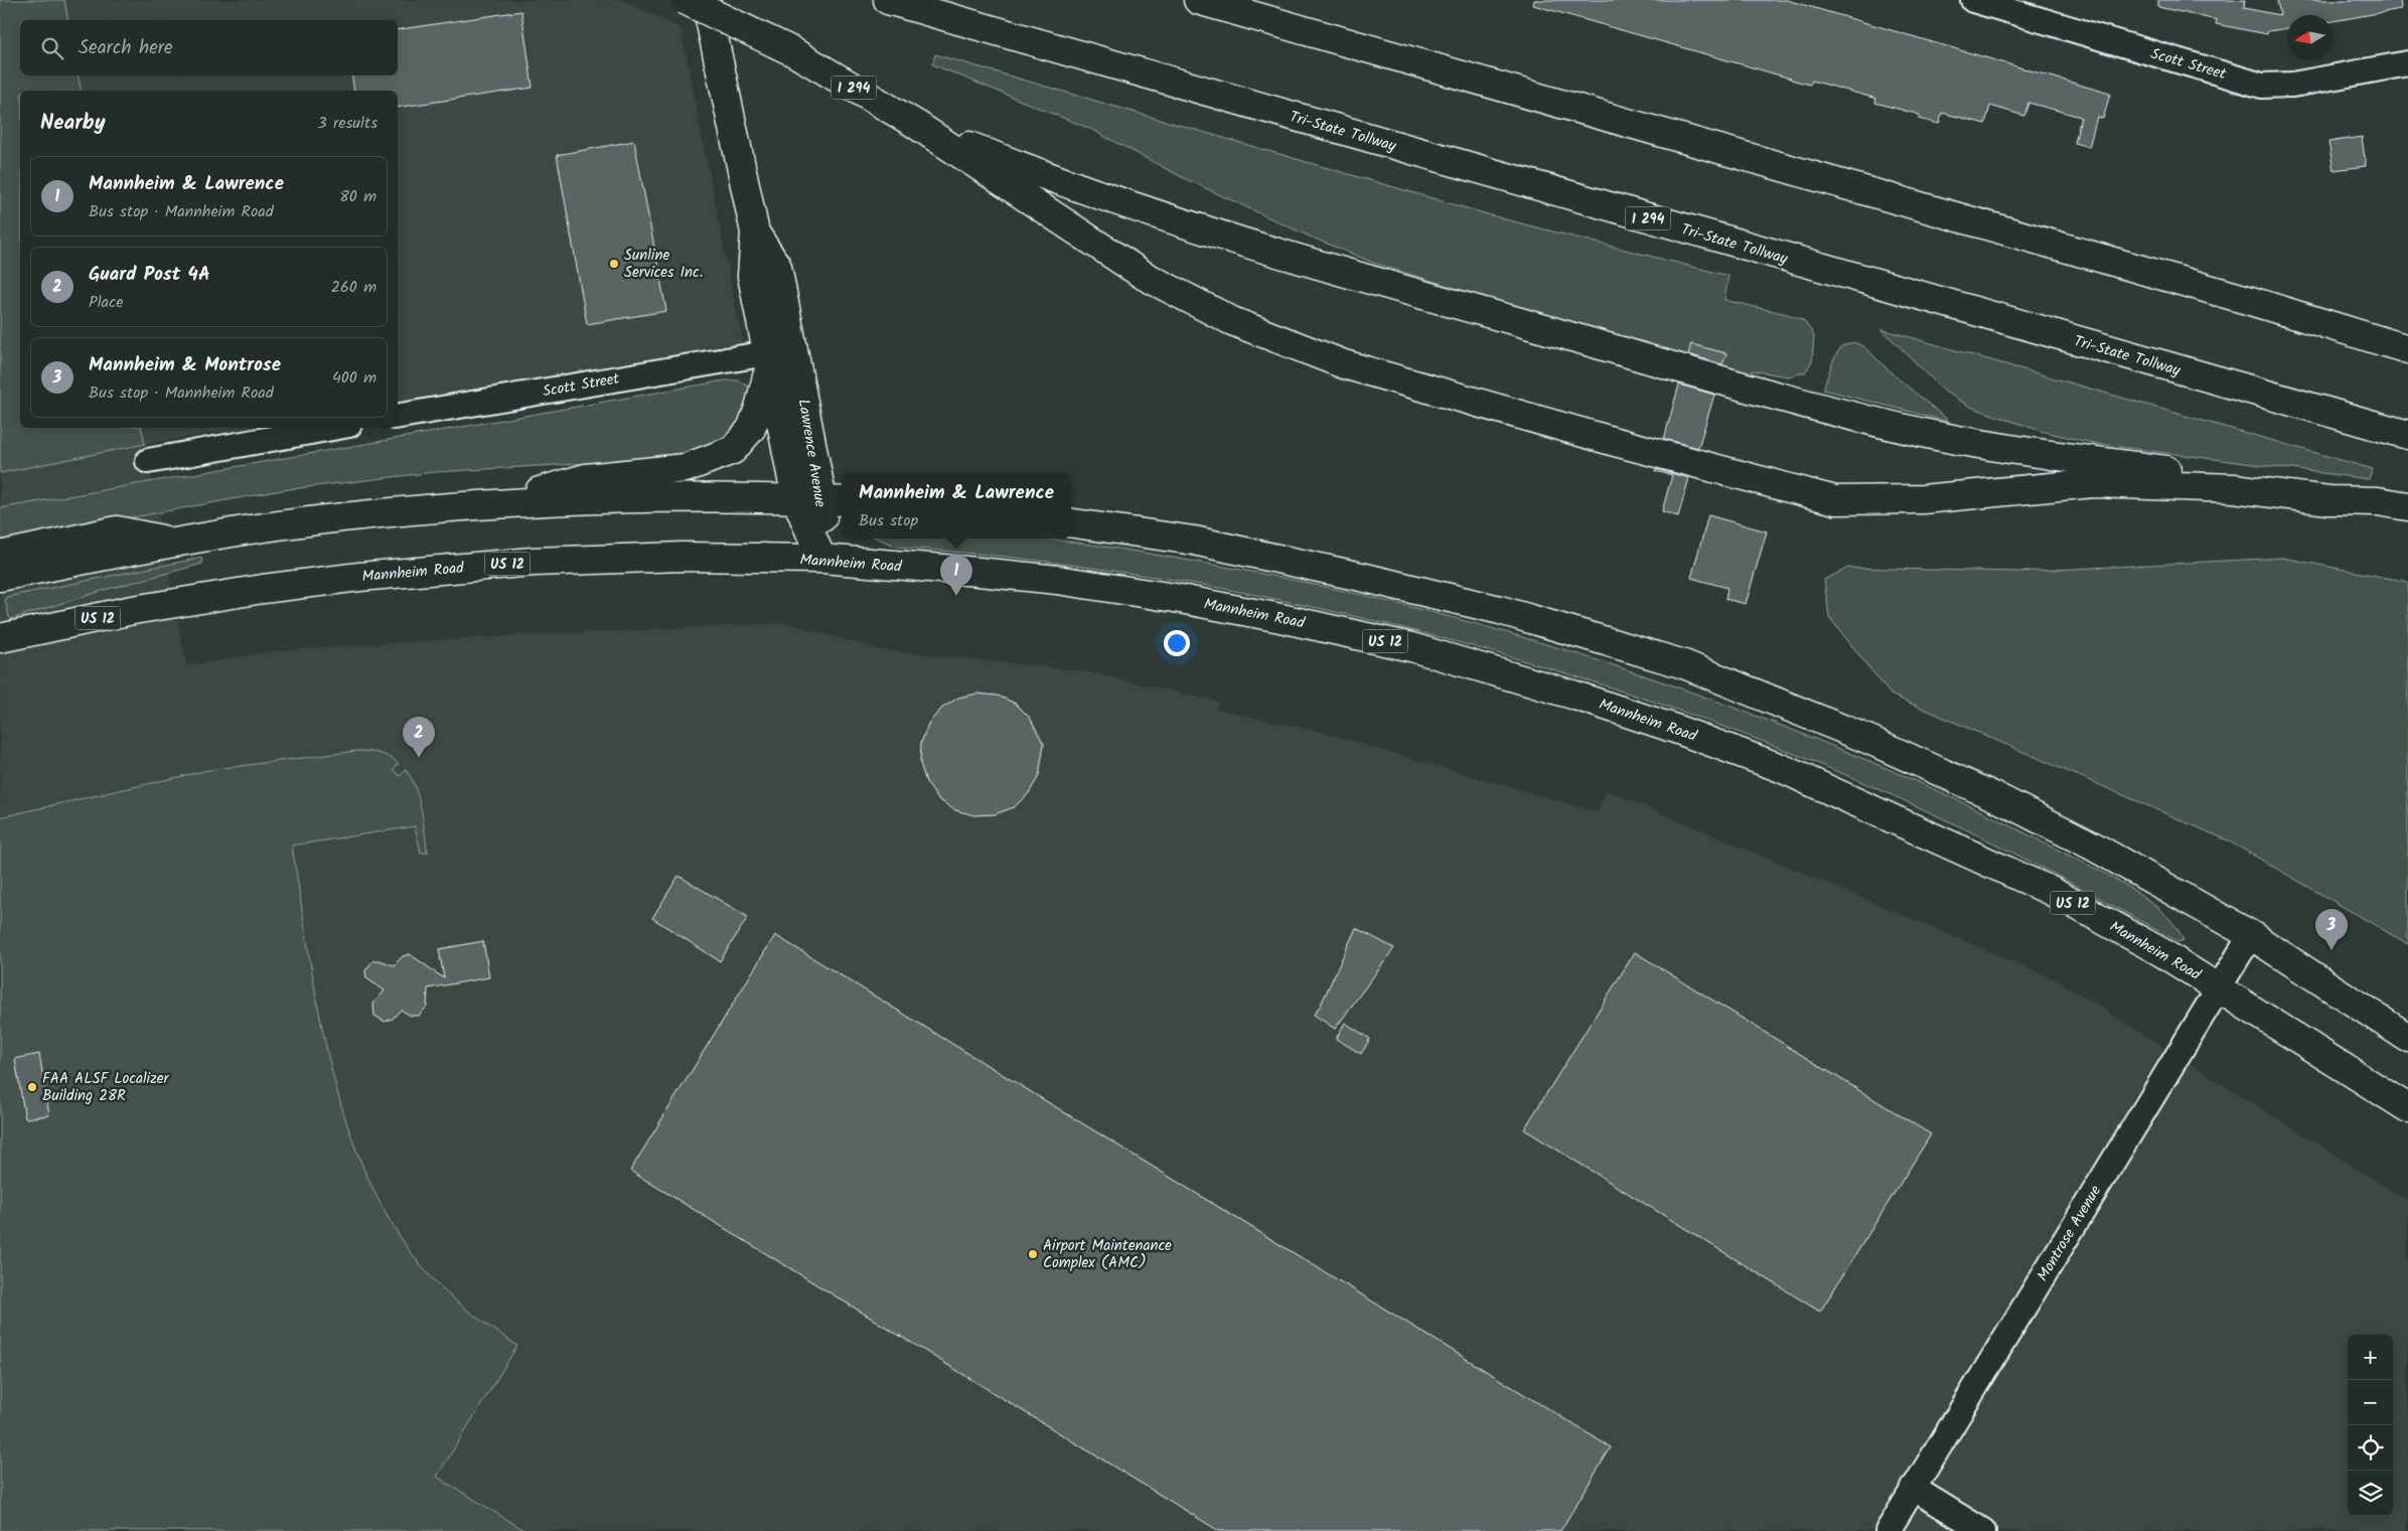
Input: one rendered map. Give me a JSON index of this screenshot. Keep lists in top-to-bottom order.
{
  "streets": {
    "main road": [
      "I 294",
      "Tri-State Tollway",
      "Lawrence Avenue",
      "Mannheim Road",
      "US 12"
    ],
    "street": ["Scott Street", "Montrose Avenue"]
  },
  "crossings": [
    ["Scott Street", "Lawrence Avenue"],
    ["Lawrence Avenue", "Mannheim Road"],
    ["Mannheim Road", "Montrose Avenue"]
  ],
  "places": ["Sunline Services Inc.", "FAA ALSF Localizer Building 28R", "Airport Maintenance Complex (AMC)"],
  "north": "left",
  "page": {
    "search": "Search here",
    "heading": ["Nearby", "3 results"],
    "list": [
      {
        "mark": "1",
        "name": "Mannheim & Lawrence",
        "note": "Bus stop · Mannheim Road",
        "value": "80 m"
      },
      {
        "mark": "2",
        "name": "Guard Post 4A",
        "note": "Place",
        "value": "260 m"
      },
      {
        "mark": "3",
        "name": "Mannheim & Montrose",
        "note": "Bus stop · Mannheim Road",
        "value": "400 m"
      }
    ],
    "popup": ["Mannheim & Lawrence", "Bus stop"],
    "pins": ["1", "2", "3"],
    "map_buttons": ["+", "−"]
  }
}
